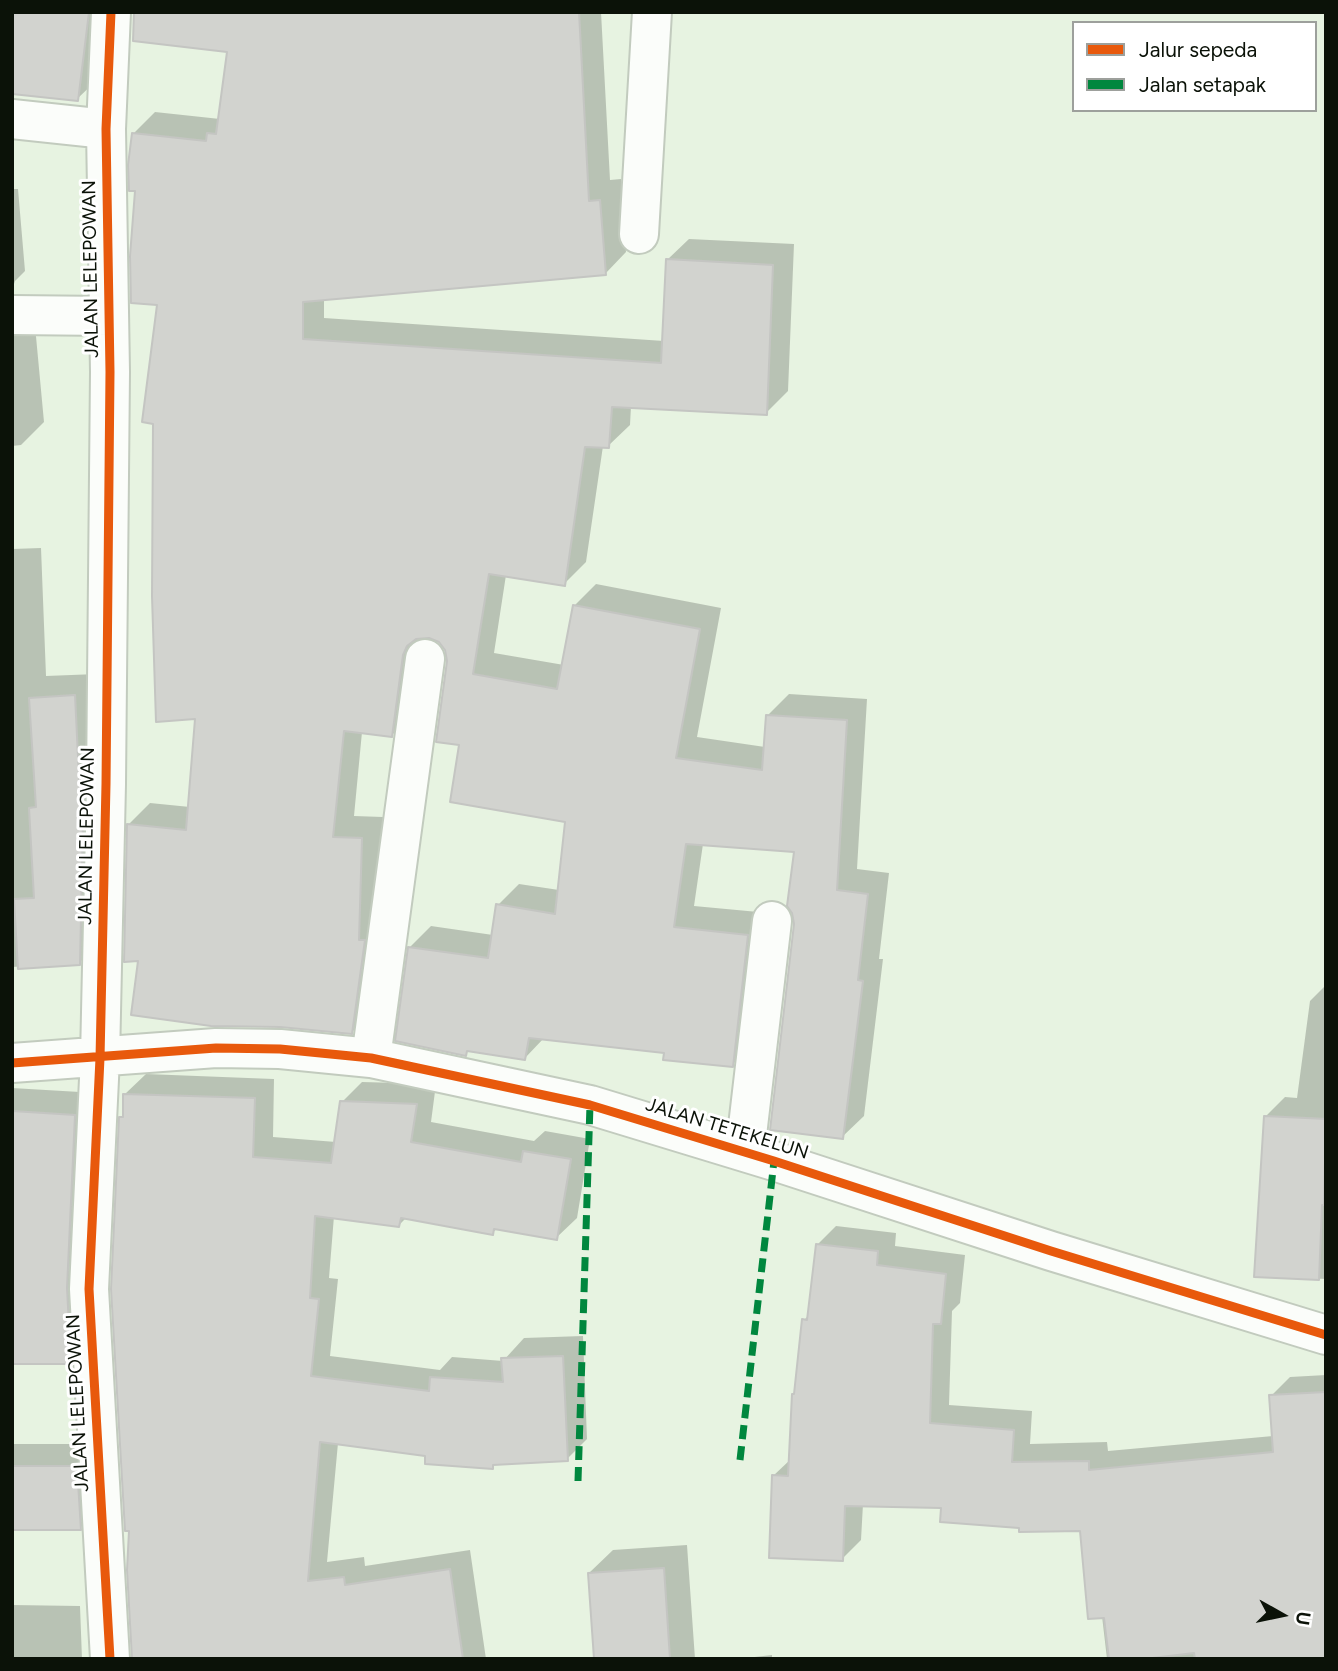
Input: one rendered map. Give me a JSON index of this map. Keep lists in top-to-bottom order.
{
  "streets": {
    "street": ["JALAN LELEPOWAN", "JALAN TETEKELUN"]
  },
  "crossings": [
    ["JALAN LELEPOWAN", "JALAN TETEKELUN"]
  ],
  "legend": ["Jalur sepeda", "Jalan setapak"],
  "north": "right"
}
